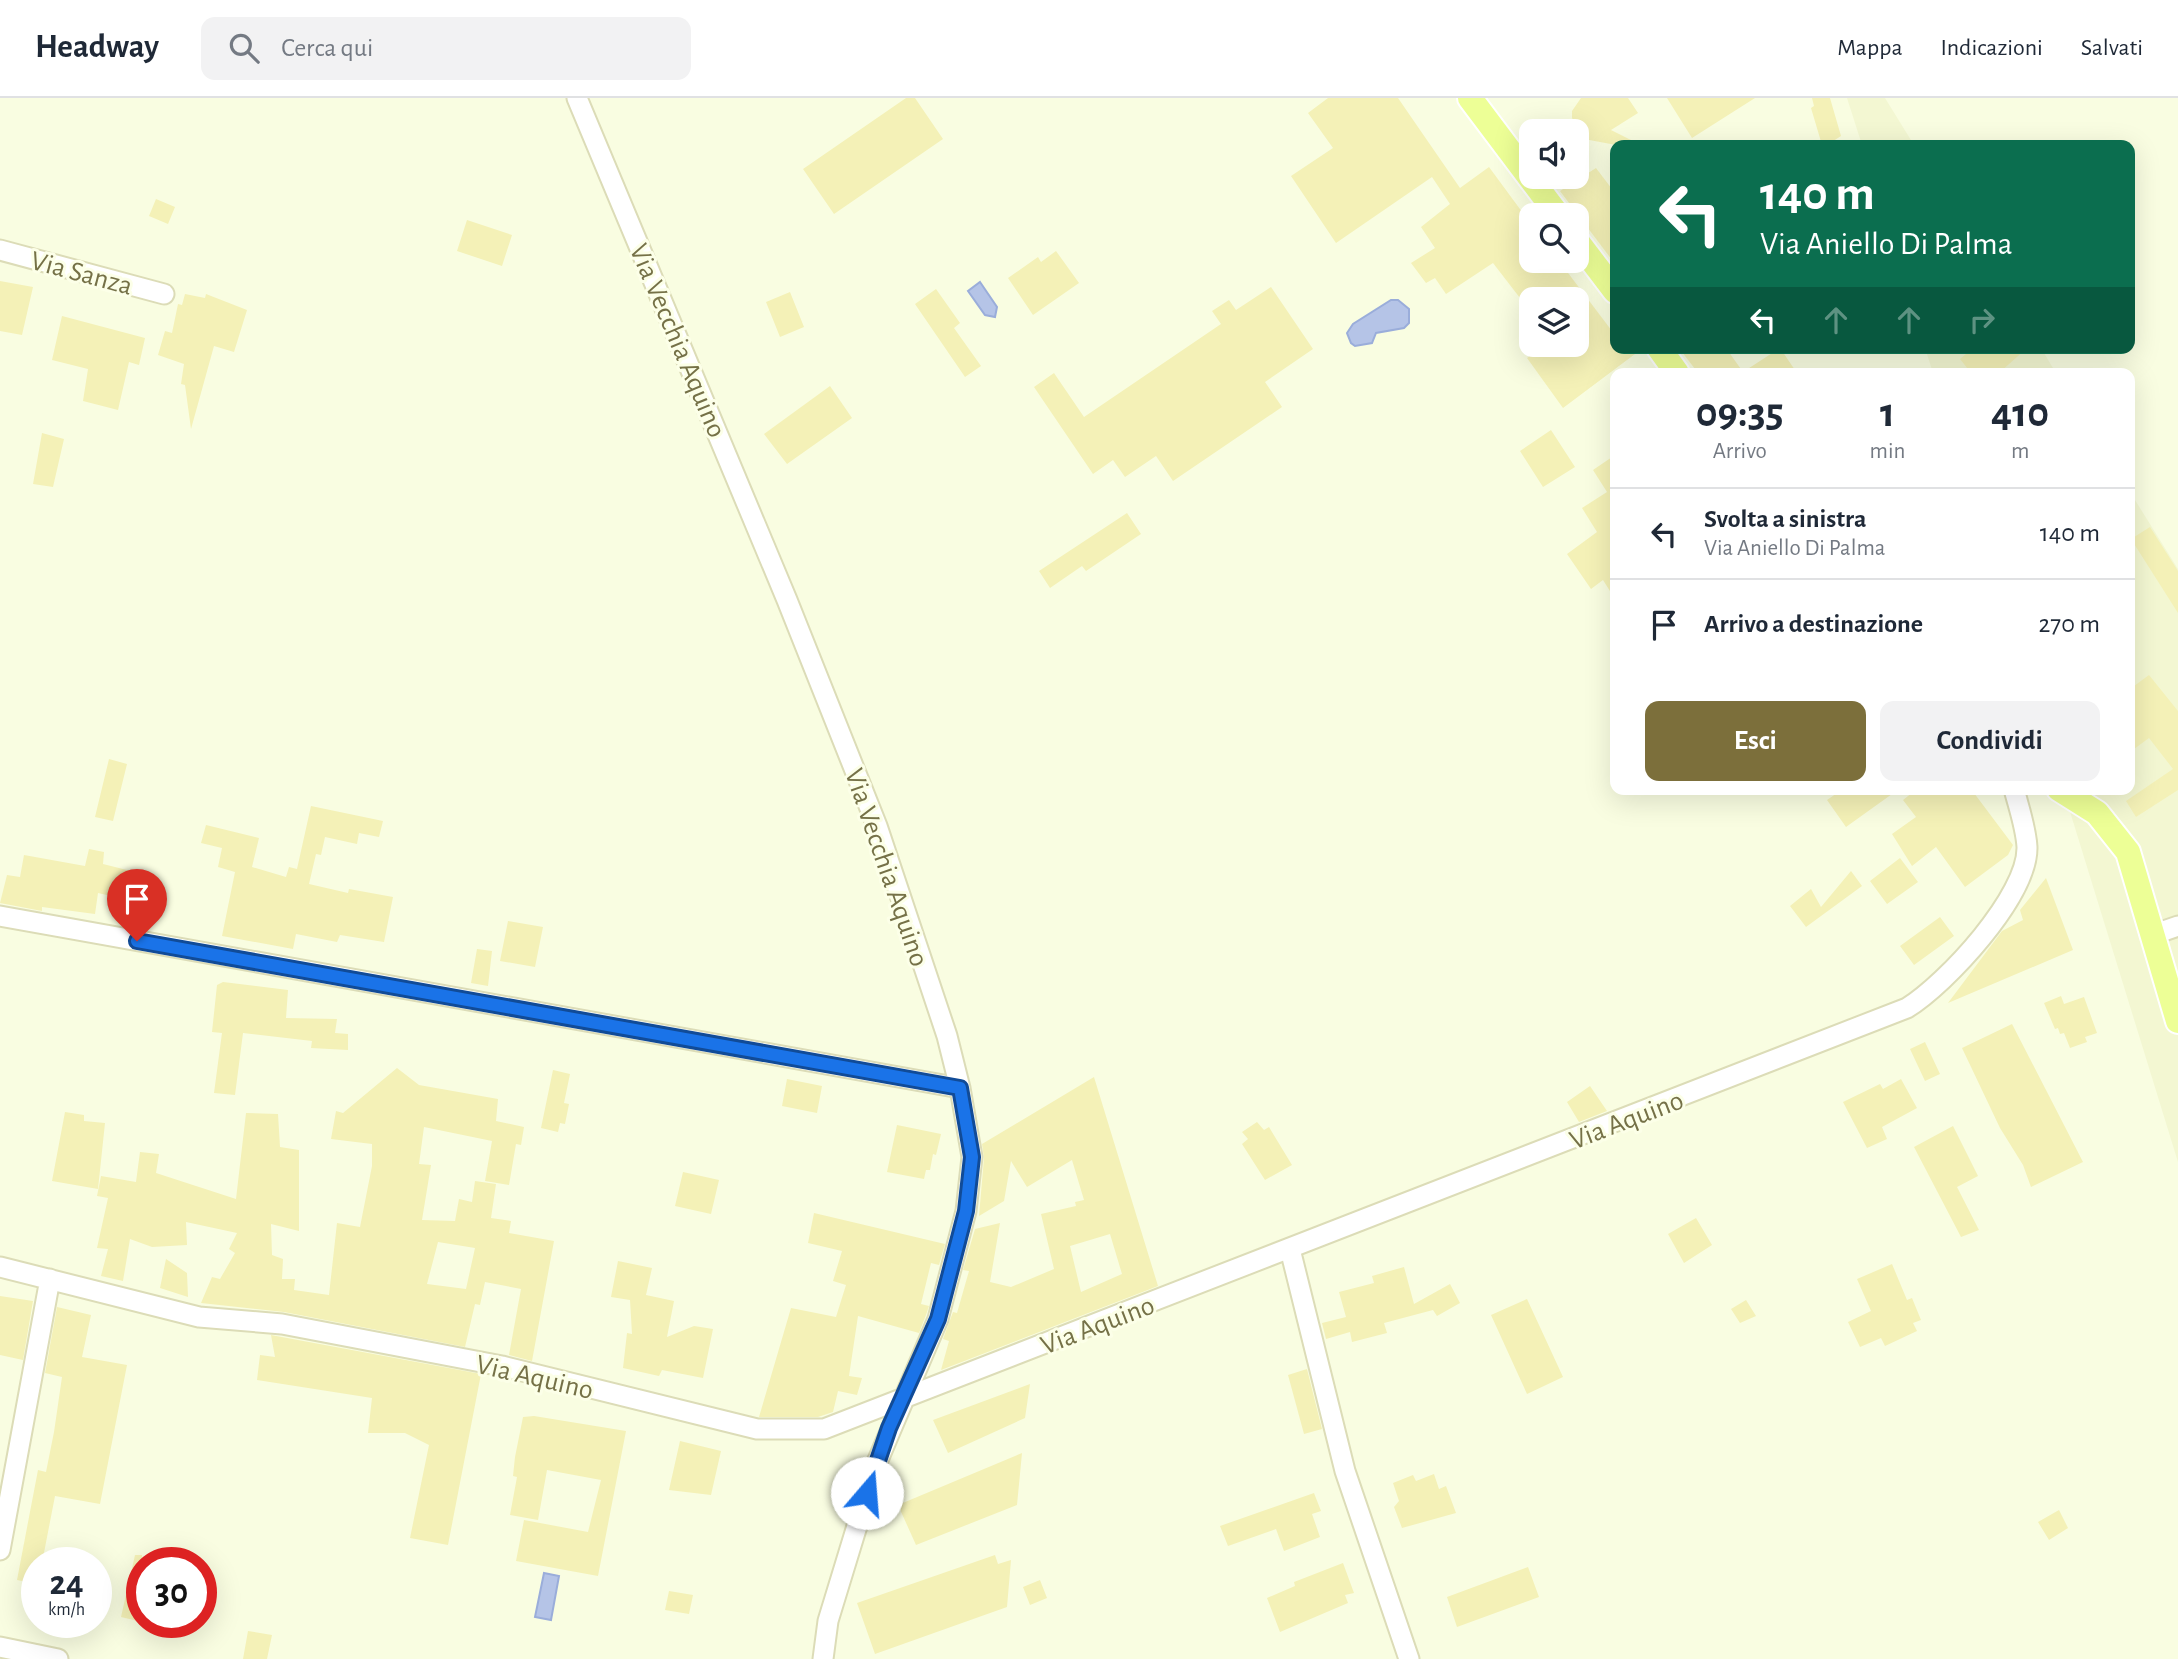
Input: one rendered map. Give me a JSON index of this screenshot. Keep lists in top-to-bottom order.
{
  "streets": {
    "street": ["Via Sanza", "Via Vecchia Aquino", "Via Aquino"]
  },
  "crossings": [
    ["Via Vecchia Aquino", "Via Aquino"]
  ],
  "page": {
    "header": "Headway",
    "search": "Cerca qui",
    "nav": ["Mappa", "Indicazioni", "Salvati"],
    "turn": ["140 m", "Via Aniello Di Palma"],
    "eta": [
      "09:35",
      "Arrivo",
      "1",
      "min",
      "410",
      "m"
    ],
    "list": [
      {
        "name": "Svolta a sinistra",
        "note": "Via Aniello Di Palma",
        "value": "140 m"
      },
      {
        "name": "Arrivo a destinazione",
        "value": "270 m"
      }
    ],
    "buttons": ["Esci", "Condividi"],
    "speed": "24 km/h",
    "limit": "30"
  }
}
